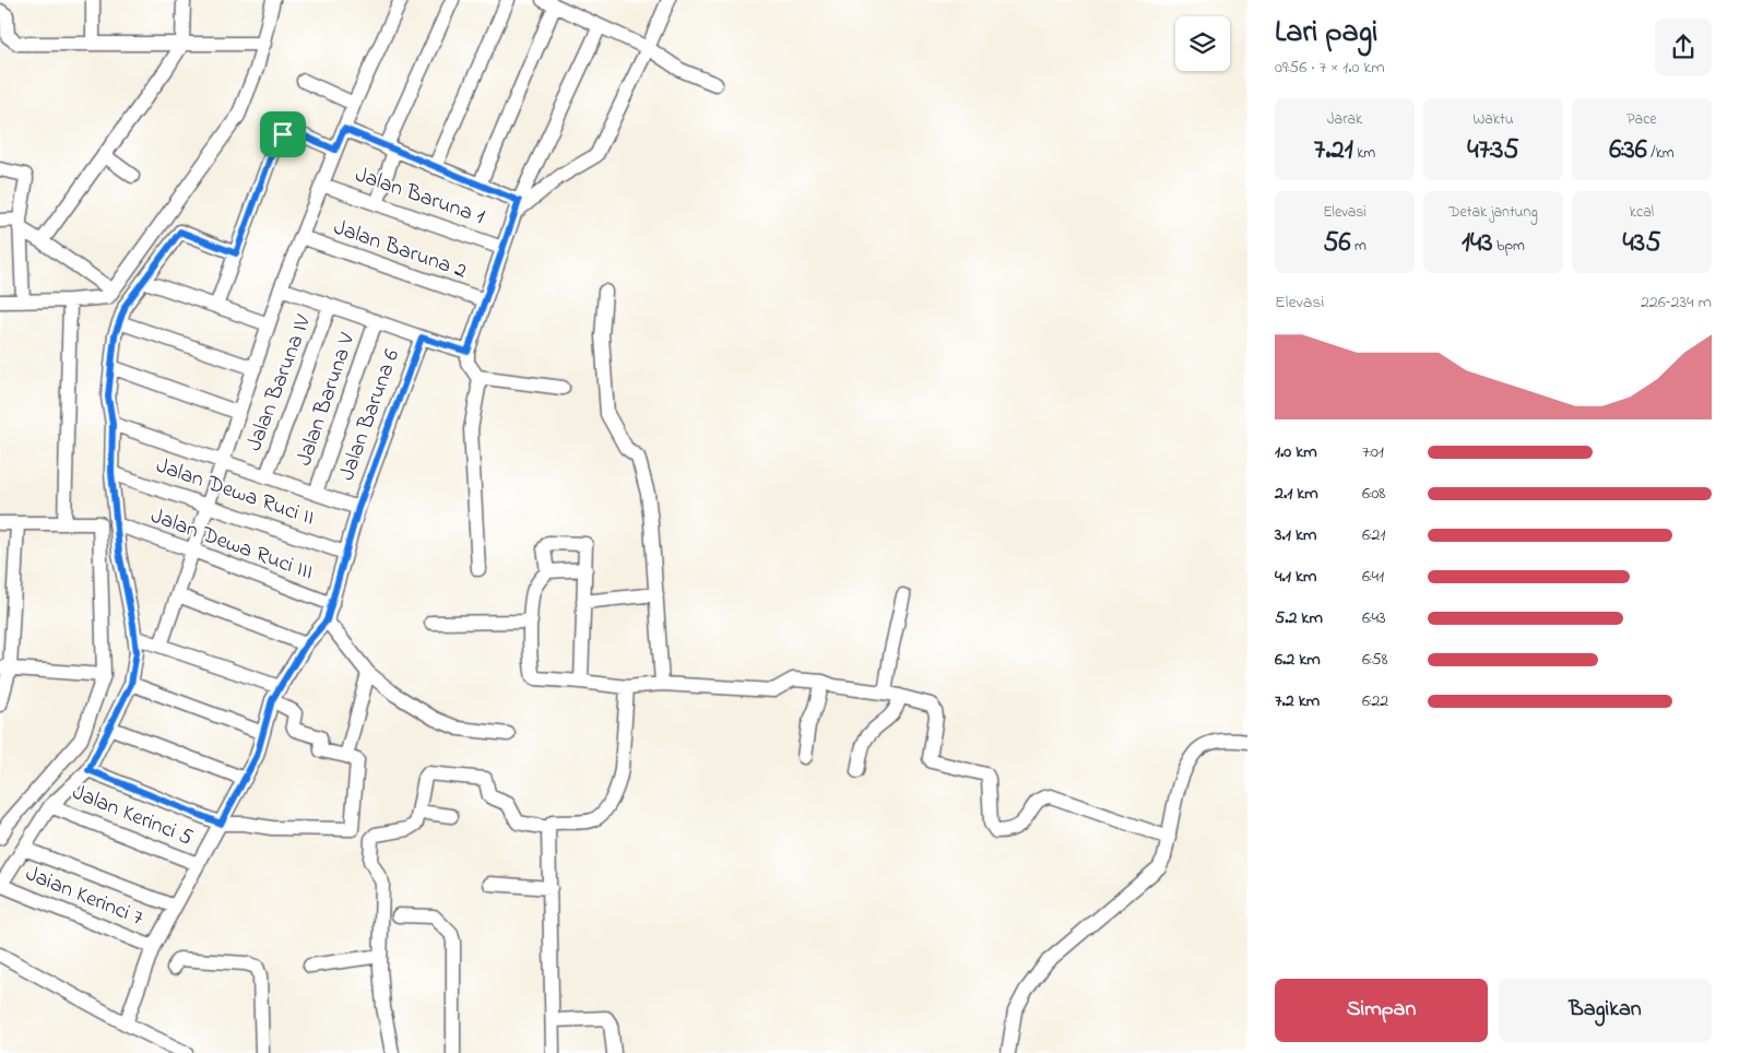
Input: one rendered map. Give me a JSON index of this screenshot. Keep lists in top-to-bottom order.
{
  "streets": {
    "street": [
      "Jalan Baruna 1",
      "Jalan Baruna 2",
      "Jalan Baruna IV",
      "Jalan Baruna V",
      "Jalan Baruna 6",
      "Jalan Dewa Ruci II",
      "Jalan Dewa Ruci III",
      "Jalan Kerinci 5",
      "Jaian Kerinci 7"
    ]
  },
  "crossings": [
    ["Jalan Baruna 6", "Jalan Dewa Ruci II"],
    ["Jalan Baruna 6", "Jalan Dewa Ruci III"]
  ],
  "page": {
    "heading": ["Lari pagi", "09:56 · 7 × 1.0 km"],
    "stats": [
      ["Jarak", "7.21 km"],
      ["Waktu", "47:35"],
      ["Pace", "6:36 /km"],
      ["Elevasi", "56 m"],
      ["Detak jantung", "143 bpm"],
      ["kcal", "435"]
    ],
    "chart": ["Elevasi", "226–234 m"],
    "list": [
      {
        "name": "1.0 km",
        "note": "7:01"
      },
      {
        "name": "2.1 km",
        "note": "6:08"
      },
      {
        "name": "3.1 km",
        "note": "6:21"
      },
      {
        "name": "4.1 km",
        "note": "6:41"
      },
      {
        "name": "5.2 km",
        "note": "6:43"
      },
      {
        "name": "6.2 km",
        "note": "6:58"
      },
      {
        "name": "7.2 km",
        "note": "6:22"
      }
    ],
    "buttons": ["Simpan", "Bagikan"]
  }
}
